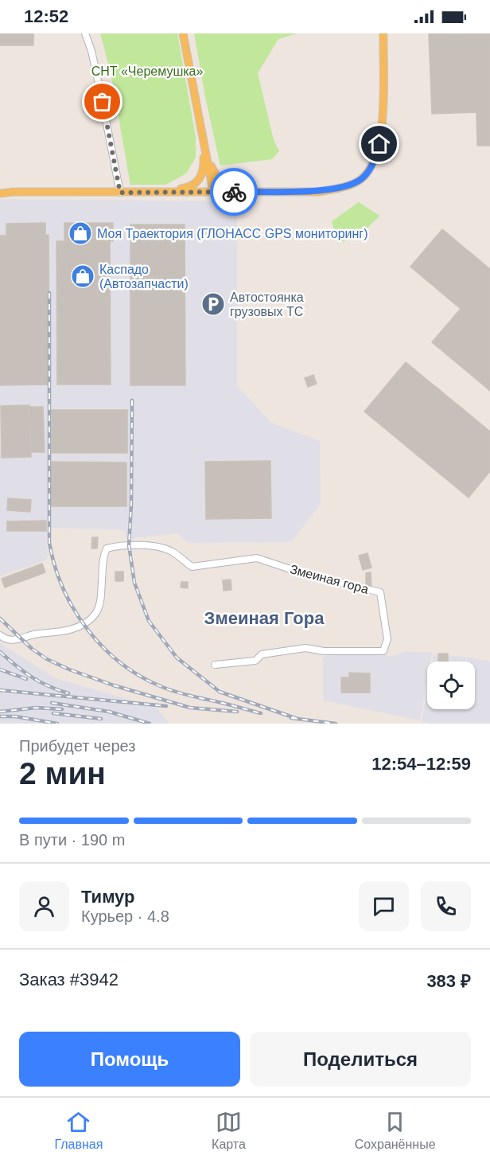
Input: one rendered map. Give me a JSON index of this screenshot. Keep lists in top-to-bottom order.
{
  "streets": {
    "street": ["Змеиная гора"]
  },
  "districts": ["Змеиная Гора"],
  "parks": ["СНТ «Черемушка»"],
  "places": {
    "shop": ["Моя Траектория (ГЛОНАСС GPS мониторинг)", "Каспадо (Автозапчасти)"],
    "parking": ["Автостоянка грузовых ТС"]
  },
  "page": {
    "status": "12:52",
    "heading": ["2 мин", "Прибудет через", "12:54–12:59"],
    "panel": [
      "Тимур",
      "Курьер · 4.8",
      "Заказ #3942",
      "383 ₽"
    ],
    "bar": "В пути · 190 m",
    "buttons": ["Помощь", "Поделиться"],
    "tabs": ["Главная", "Карта", "Сохранённые"]
  }
}
